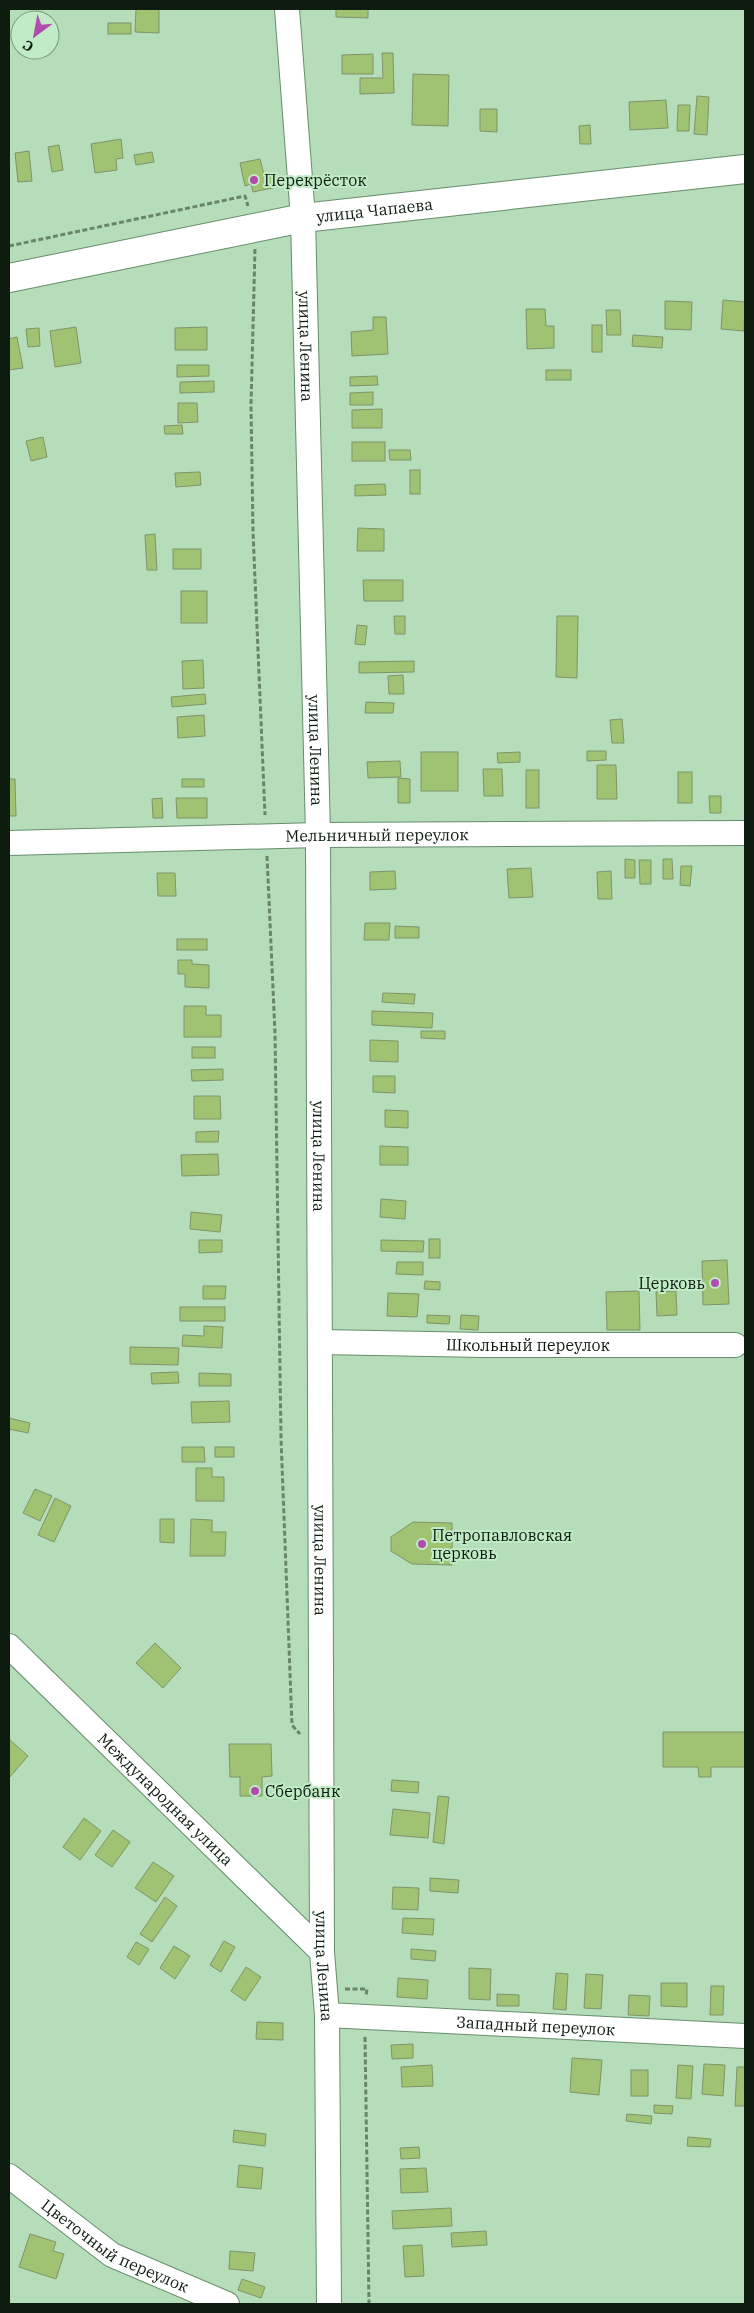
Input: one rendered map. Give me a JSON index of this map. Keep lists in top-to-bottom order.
{
  "streets": {
    "main road": ["улица Чапаева"],
    "street": [
      "улица Ленина",
      "Мельничный переулок",
      "Школьный переулок",
      "Международная улица",
      "Западный переулок",
      "Цветочный переулок"
    ]
  },
  "crossings": [
    ["улица Чапаева", "улица Ленина"],
    ["улица Ленина", "Мельничный переулок"],
    ["улица Ленина", "Школьный переулок"],
    ["улица Ленина", "Международная улица"],
    ["улица Ленина", "Западный переулок"]
  ],
  "places": [
    "Перекрёсток",
    "Церковь",
    "Петропавловская церковь",
    "Сбербанк"
  ],
  "north": "bottom left"
}
